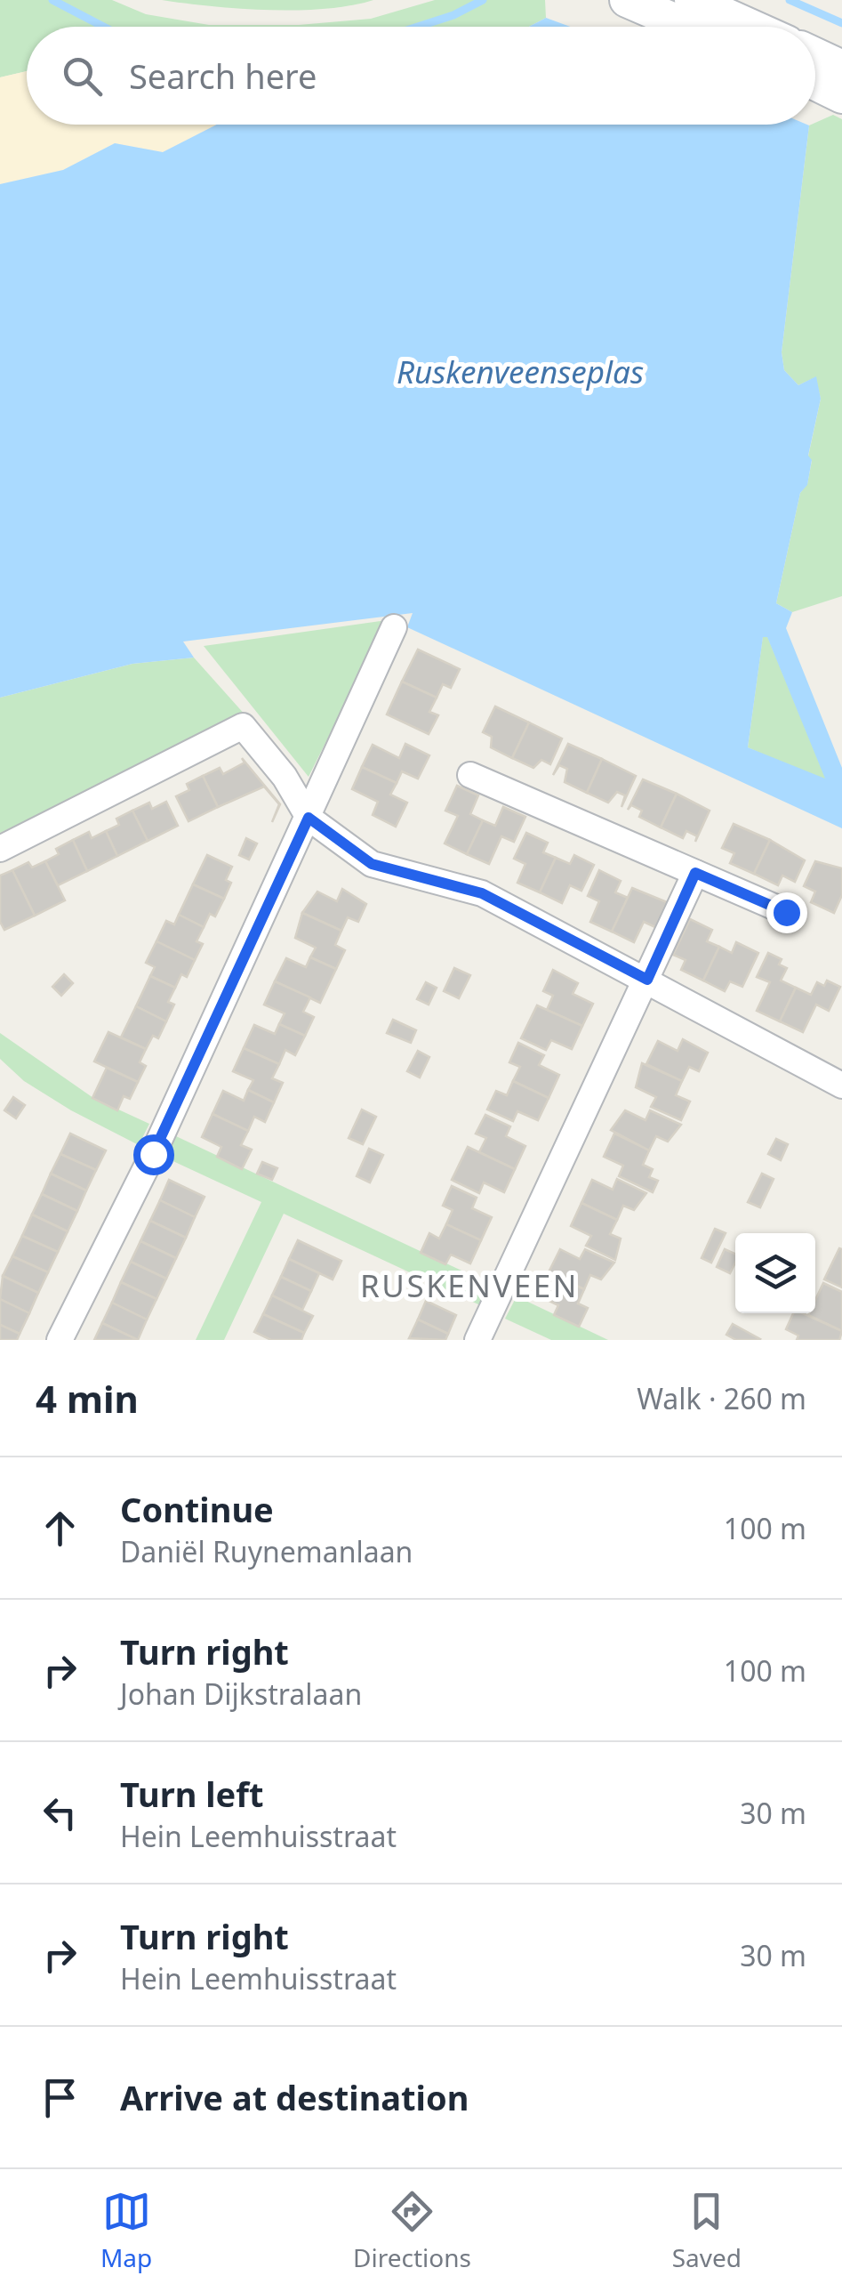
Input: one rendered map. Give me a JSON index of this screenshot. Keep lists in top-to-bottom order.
{
  "districts": ["RUSKENVEEN"],
  "water": ["Ruskenveenseplas"],
  "page": {
    "search": "Search here",
    "heading": ["4 min", "Walk · 260 m"],
    "list": [
      ["Continue", "Daniël Ruynemanlaan", "100 m"],
      ["Turn right", "Johan Dijkstralaan", "100 m"],
      ["Turn left", "Hein Leemhuisstraat", "30 m"],
      ["Turn right", "Hein Leemhuisstraat", "30 m"],
      "Arrive at destination"
    ],
    "nav": ["Map", "Directions", "Saved"]
  }
}
